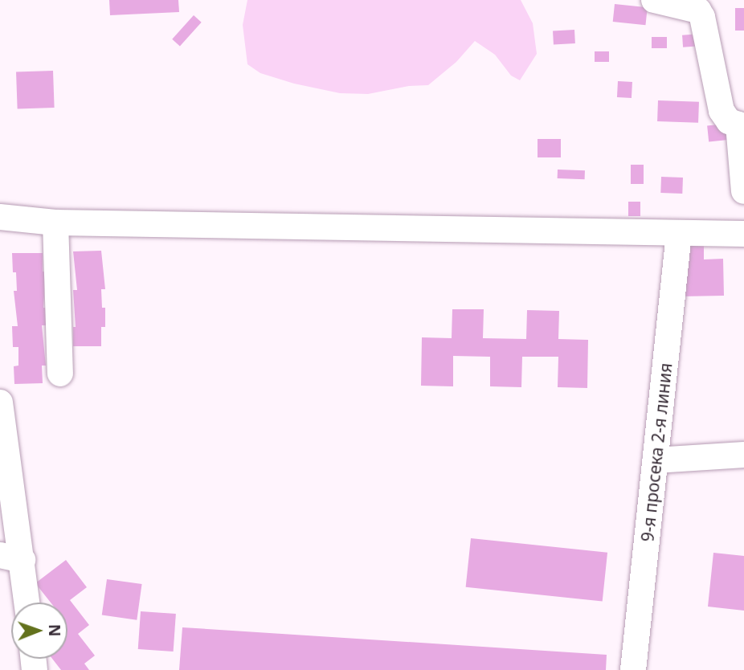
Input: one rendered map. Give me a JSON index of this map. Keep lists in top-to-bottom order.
{
  "streets": {
    "street": ["9-я просека 2-я линия"]
  },
  "north": "right"
}
